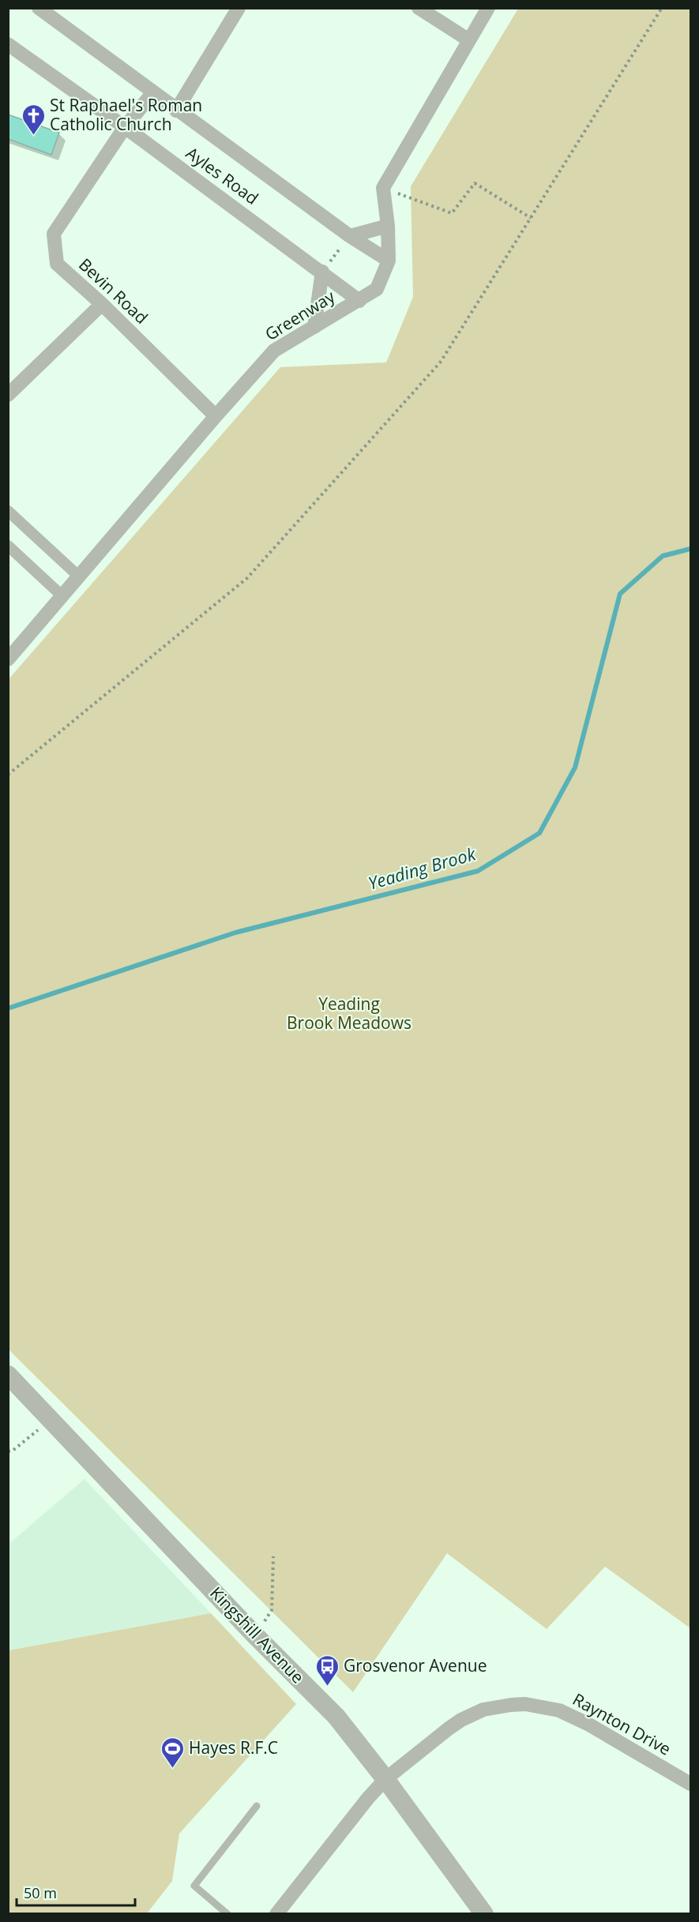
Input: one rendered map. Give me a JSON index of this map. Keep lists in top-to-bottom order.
{
  "streets": {
    "street": [
      "Ayles Road",
      "Bevin Road",
      "Greenway",
      "Kingshill Avenue",
      "Raynton Drive"
    ]
  },
  "crossings": [
    ["Ayles Road", "Bevin Road"],
    ["Ayles Road", "Greenway"],
    ["Bevin Road", "Greenway"],
    ["Kingshill Avenue", "Raynton Drive"]
  ],
  "water": ["Yeading Brook"],
  "parks": ["Yeading Brook Meadows"],
  "places": {
    "church": ["St Raphael's Roman Catholic Church"],
    "bus stop": ["Grosvenor Avenue"],
    "sports": ["Hayes R.F.C"]
  },
  "scale_bar": "50 m"
}
